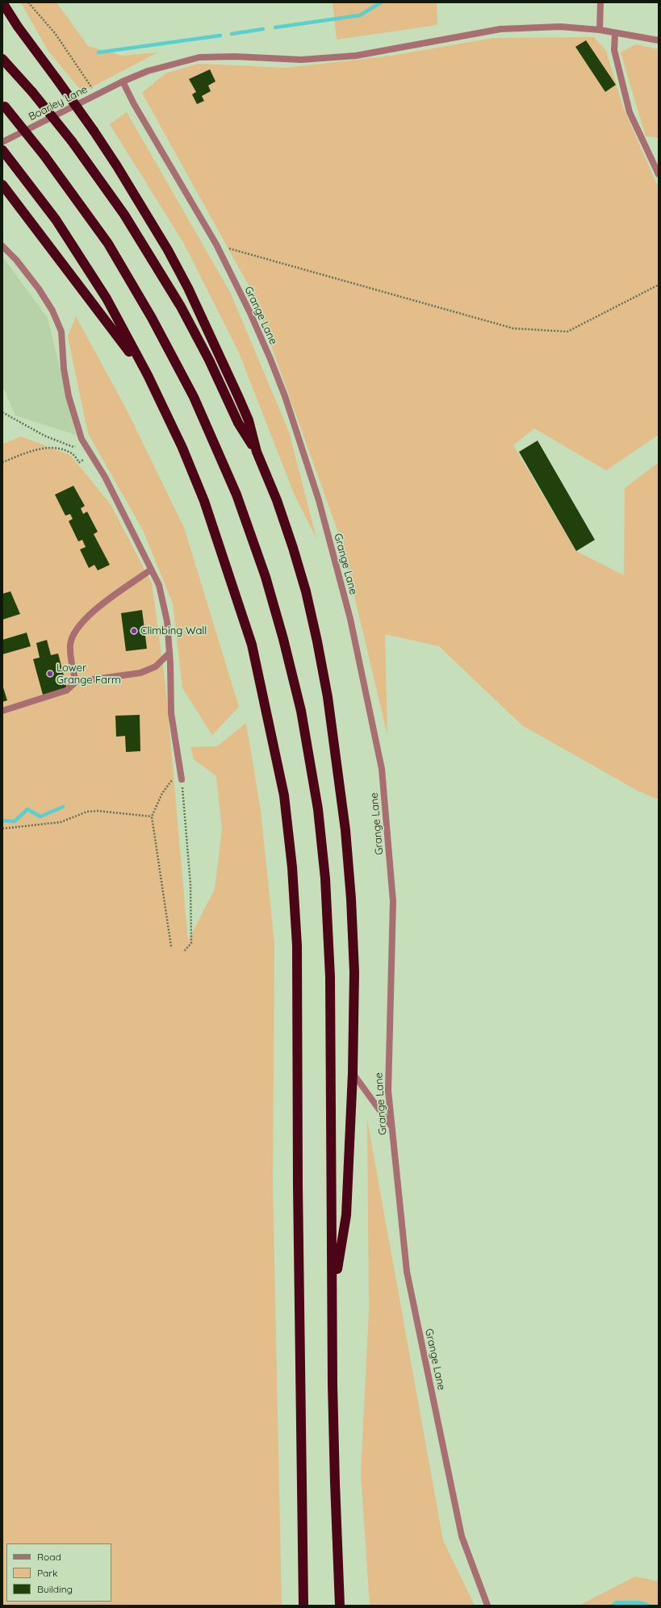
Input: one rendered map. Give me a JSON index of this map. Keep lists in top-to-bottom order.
{
  "streets": {
    "street": ["Boarley Lane", "Grange Lane"]
  },
  "crossings": [
    ["Boarley Lane", "Grange Lane"]
  ],
  "places": ["Climbing Wall", "Lower Grange Farm"],
  "legend": ["Road", "Park", "Building"]
}
